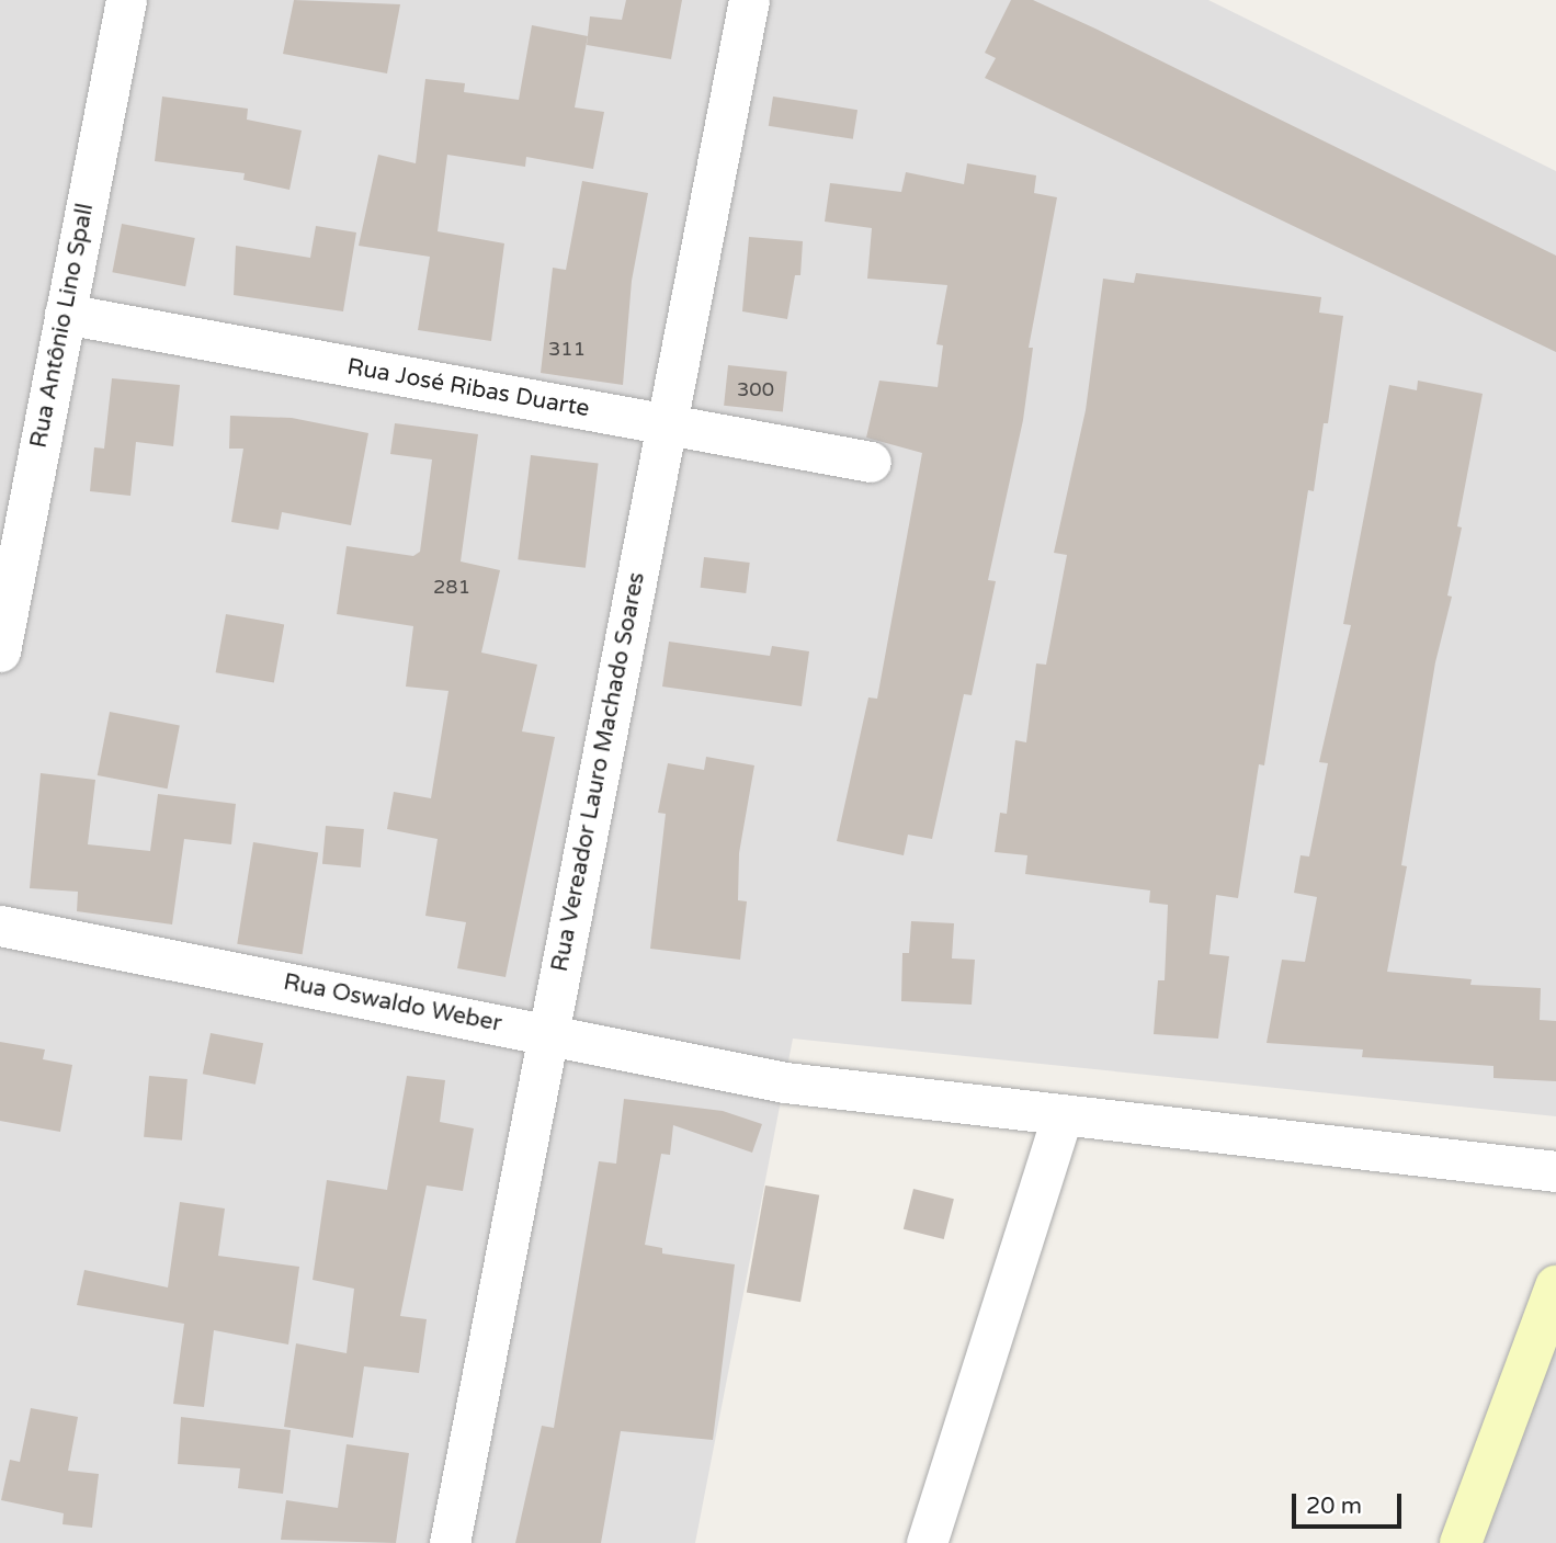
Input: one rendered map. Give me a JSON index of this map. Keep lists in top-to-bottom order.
{
  "streets": {
    "street": [
      "Rua Antônio Lino Spall",
      "Rua José Ribas Duarte",
      "Rua Vereador Lauro Machado Soares",
      "Rua Oswaldo Weber"
    ]
  },
  "crossings": [
    ["Rua Antônio Lino Spall", "Rua José Ribas Duarte"],
    ["Rua José Ribas Duarte", "Rua Vereador Lauro Machado Soares"],
    ["Rua Vereador Lauro Machado Soares", "Rua Oswaldo Weber"]
  ],
  "house_numbers": ["311", "300", "281"],
  "scale_bar": "20 m"
}
